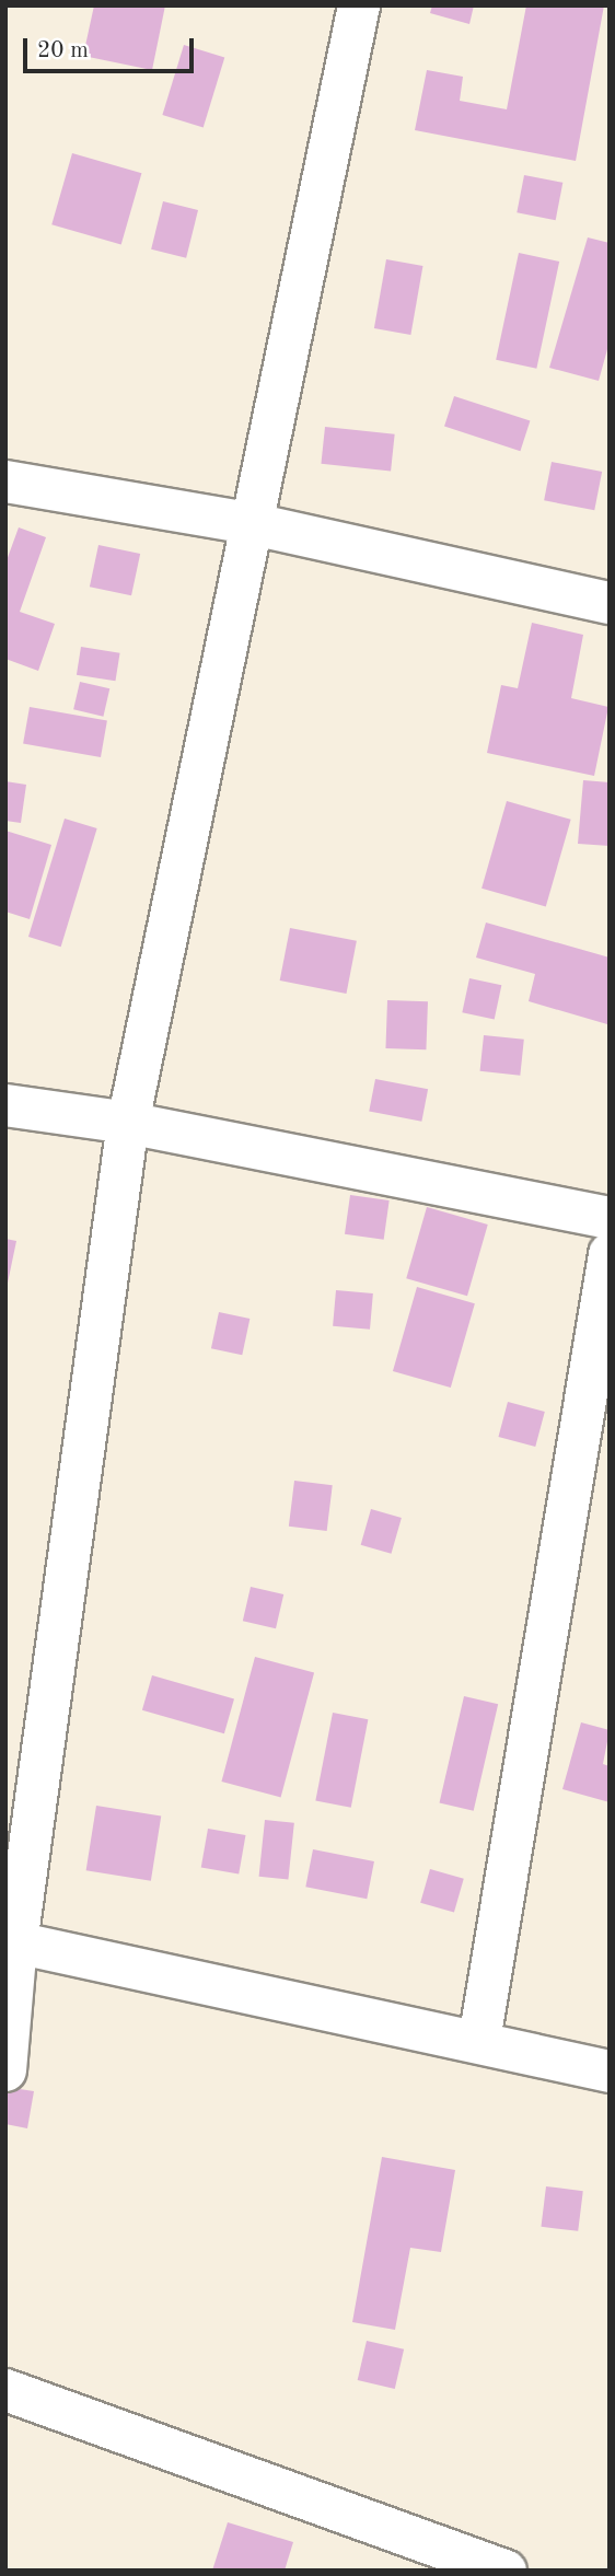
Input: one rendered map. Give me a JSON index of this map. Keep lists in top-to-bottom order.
{
  "scale_bar": "20 m"
}
